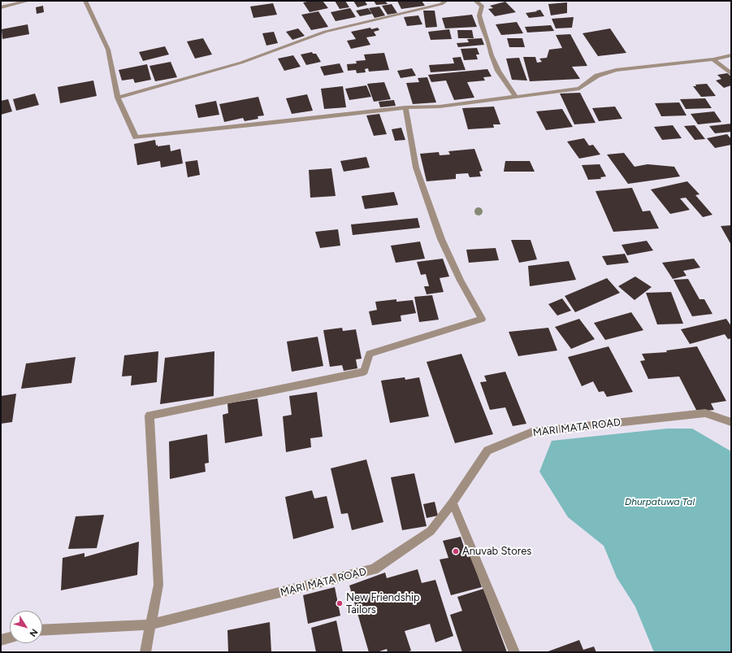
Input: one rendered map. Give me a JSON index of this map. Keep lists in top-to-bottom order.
{
  "streets": {
    "street": ["MARI MATA ROAD"]
  },
  "water": ["Dhurpatuwa Tal"],
  "places": ["Anuvab Stores", "New Friendship Tailors"],
  "north": "bottom right"
}
